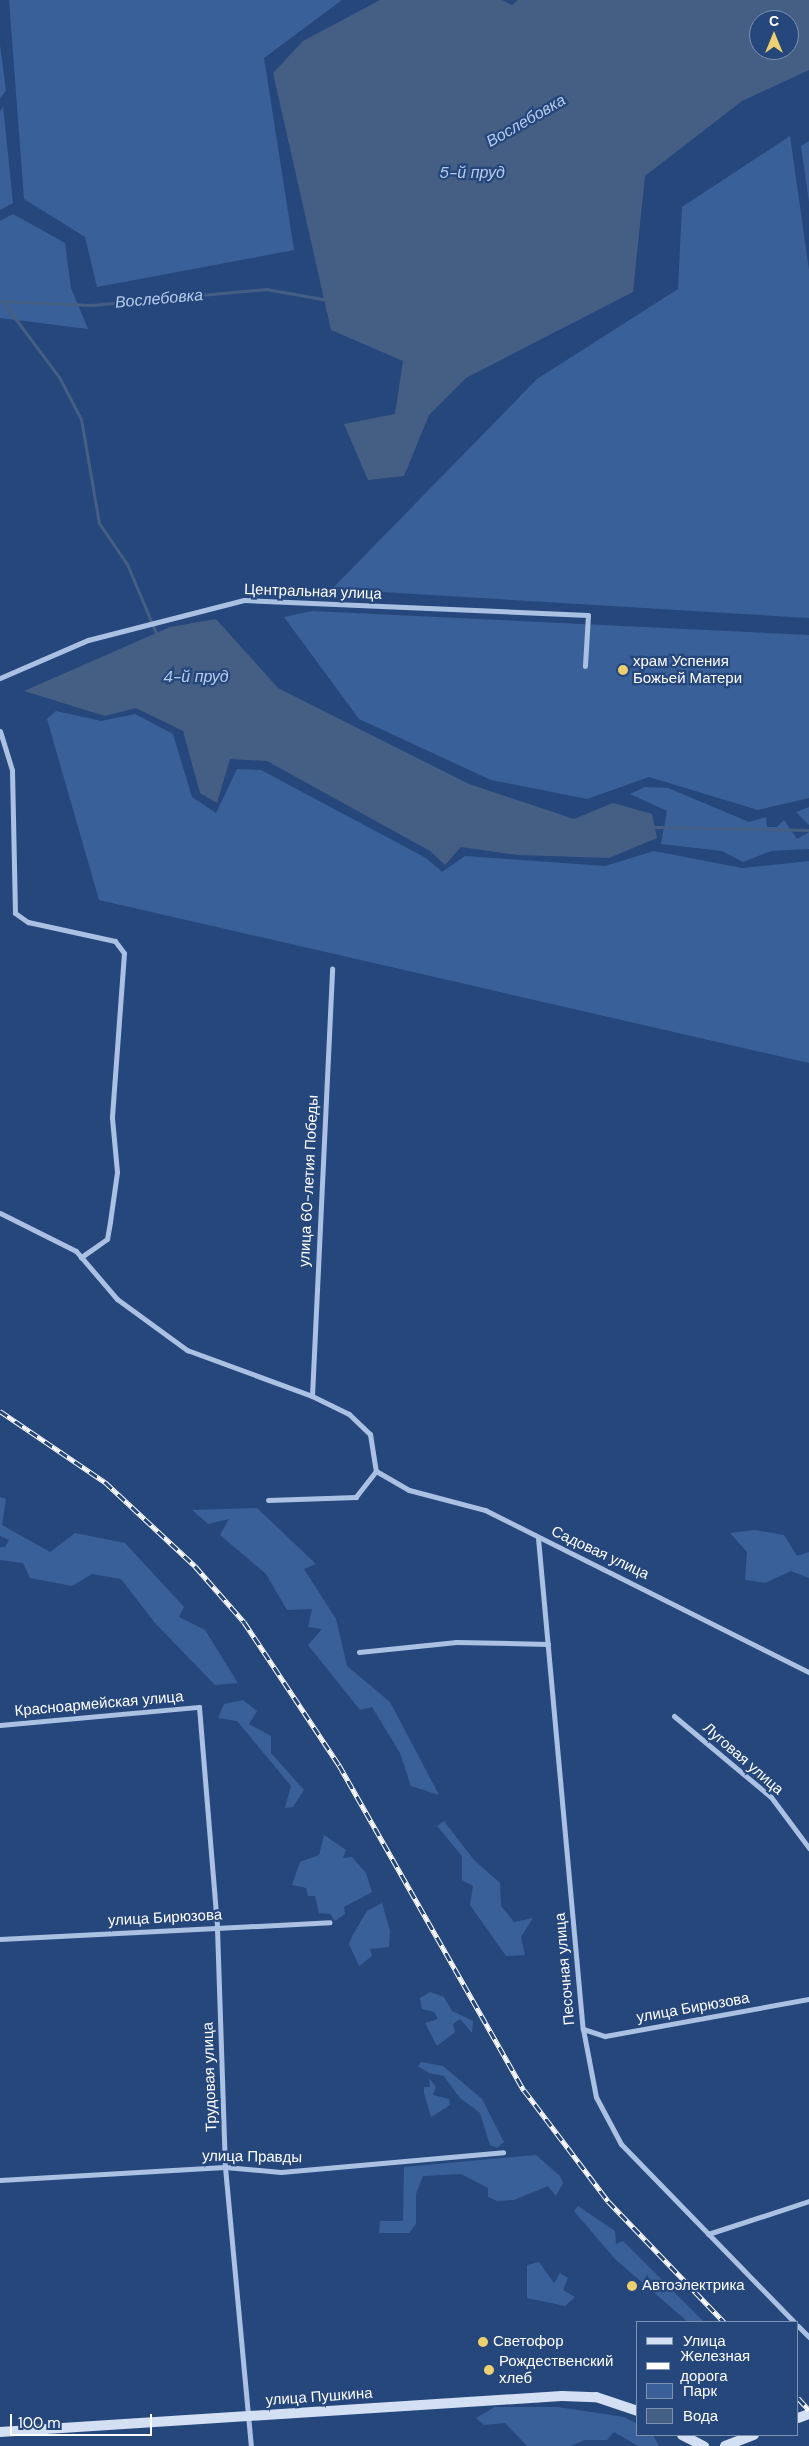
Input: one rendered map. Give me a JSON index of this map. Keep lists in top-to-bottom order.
{
  "streets": {
    "main road": ["улица Пушкина"],
    "street": [
      "Центральная улица",
      "улица 60-летия Победы",
      "Садовая улица",
      "Красноармейская улица",
      "Луговая улица",
      "улица Бирюзова",
      "Песочная улица",
      "Трудовая улица",
      "улица Правды"
    ]
  },
  "crossings": [
    ["Садовая улица", "Песочная улица"],
    ["Красноармейская улица", "Трудовая улица"],
    ["улица Бирюзова", "Песочная улица"],
    ["улица Бирюзова", "Трудовая улица"],
    ["Трудовая улица", "улица Правды"],
    ["Трудовая улица", "улица Пушкина"]
  ],
  "water": ["Вослебовка", "5-й пруд", "4-й пруд"],
  "places": [
    "храм Успения Божьей Матери",
    "Автоэлектрика",
    "Светофор",
    "Рождественский хлеб"
  ],
  "legend": [
    "Улица",
    "Железная дорога",
    "Парк",
    "Вода"
  ],
  "scale_bar": "100 m",
  "north": "top"
}
